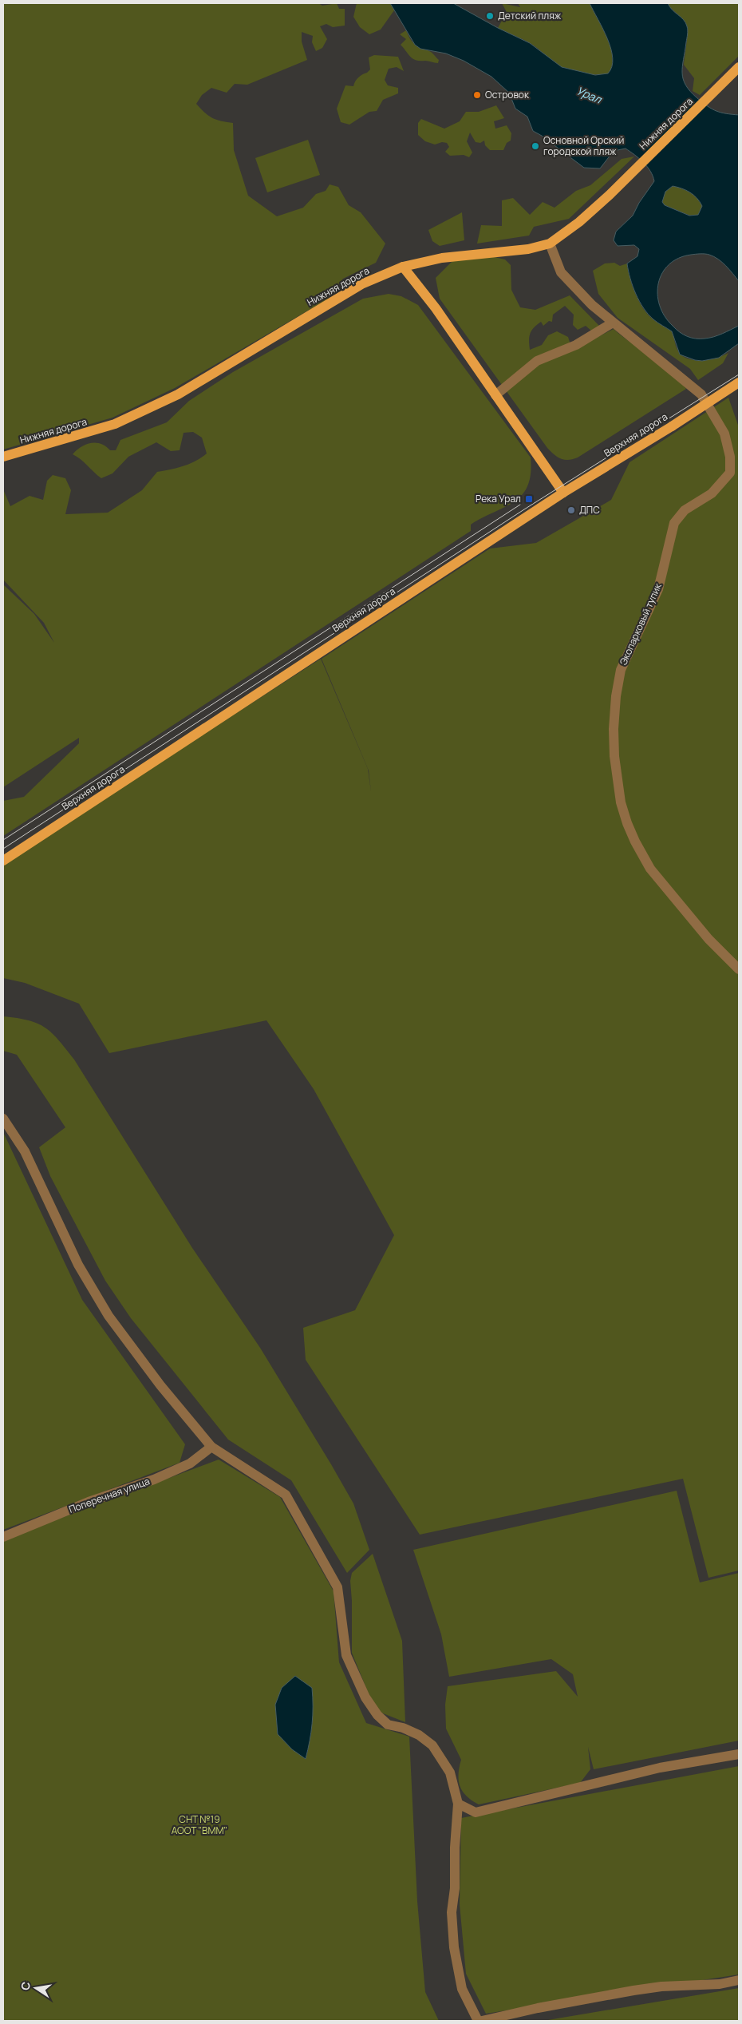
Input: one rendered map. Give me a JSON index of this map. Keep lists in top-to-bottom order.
{
  "streets": {
    "main road": ["Нижняя дорога", "Верхняя дорога"],
    "street": ["Экопарковый тупик", "Поперечная улица"]
  },
  "crossings": [
    ["Нижняя дорога", "Экопарковый тупик"]
  ],
  "water": ["Урал"],
  "parks": ["СНТ №19 АООТ \"ВММ\""],
  "places": {
    "other": [
      "Детский пляж",
      "Островок",
      "Основной Орский городской пляж",
      "ДПС"
    ],
    "transit": ["Река Урал"]
  },
  "north": "left"
}
